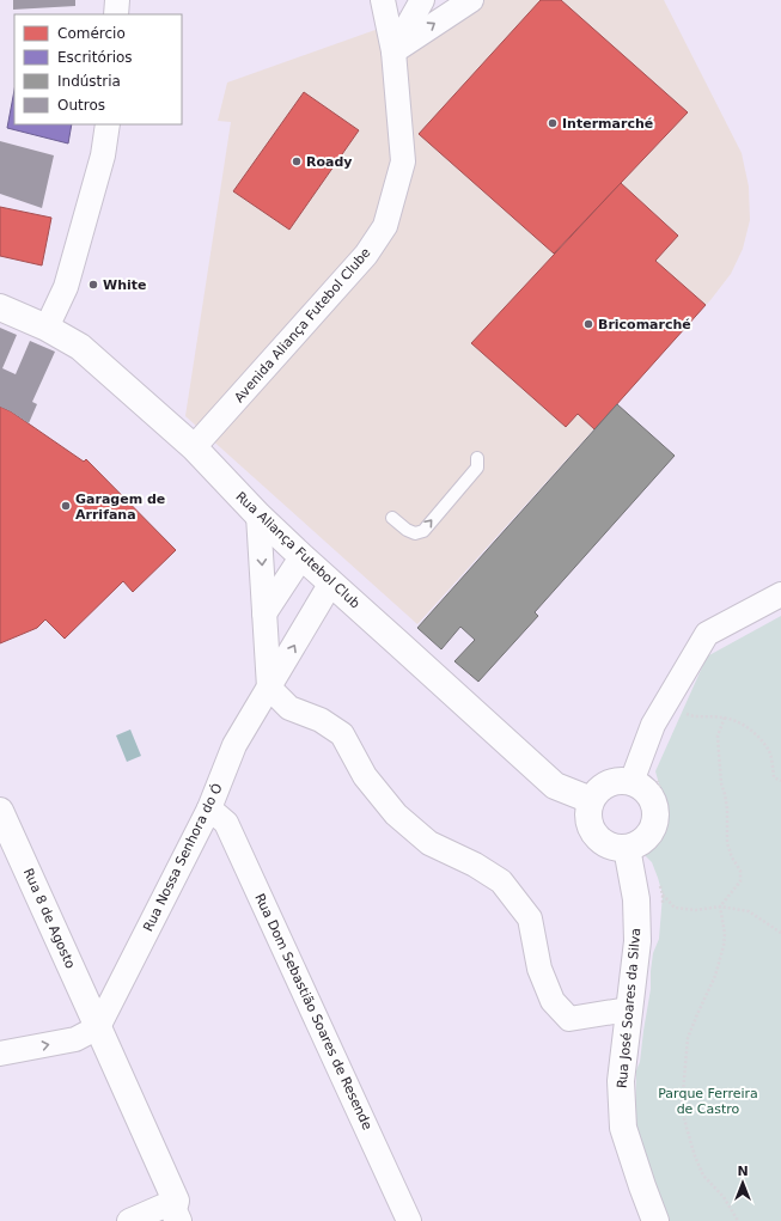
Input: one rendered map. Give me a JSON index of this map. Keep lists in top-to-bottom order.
{
  "streets": {
    "street": [
      "Avenida Aliança Futebol Clube",
      "Rua Aliança Futebol Club",
      "Rua Nossa Senhora do Ó",
      "Rua 8 de Agosto",
      "Rua José Soares da Silva",
      "Rua Dom Sebastião Soares de Resende"
    ]
  },
  "crossings": [
    ["Avenida Aliança Futebol Clube", "Rua Aliança Futebol Club"],
    ["Rua Aliança Futebol Club", "Rua Nossa Senhora do Ó"],
    ["Rua Aliança Futebol Club", "Rua José Soares da Silva"],
    ["Rua Nossa Senhora do Ó", "Rua 8 de Agosto"],
    ["Rua Nossa Senhora do Ó", "Rua Dom Sebastião Soares de Resende"]
  ],
  "parks": ["Parque Ferreira de Castro"],
  "places": [
    "Intermarché",
    "Roady",
    "White",
    "Bricomarché",
    "Garagem de Arrifana"
  ],
  "legend": [
    "Comércio",
    "Escritórios",
    "Indústria",
    "Outros"
  ],
  "north": "top"
}
